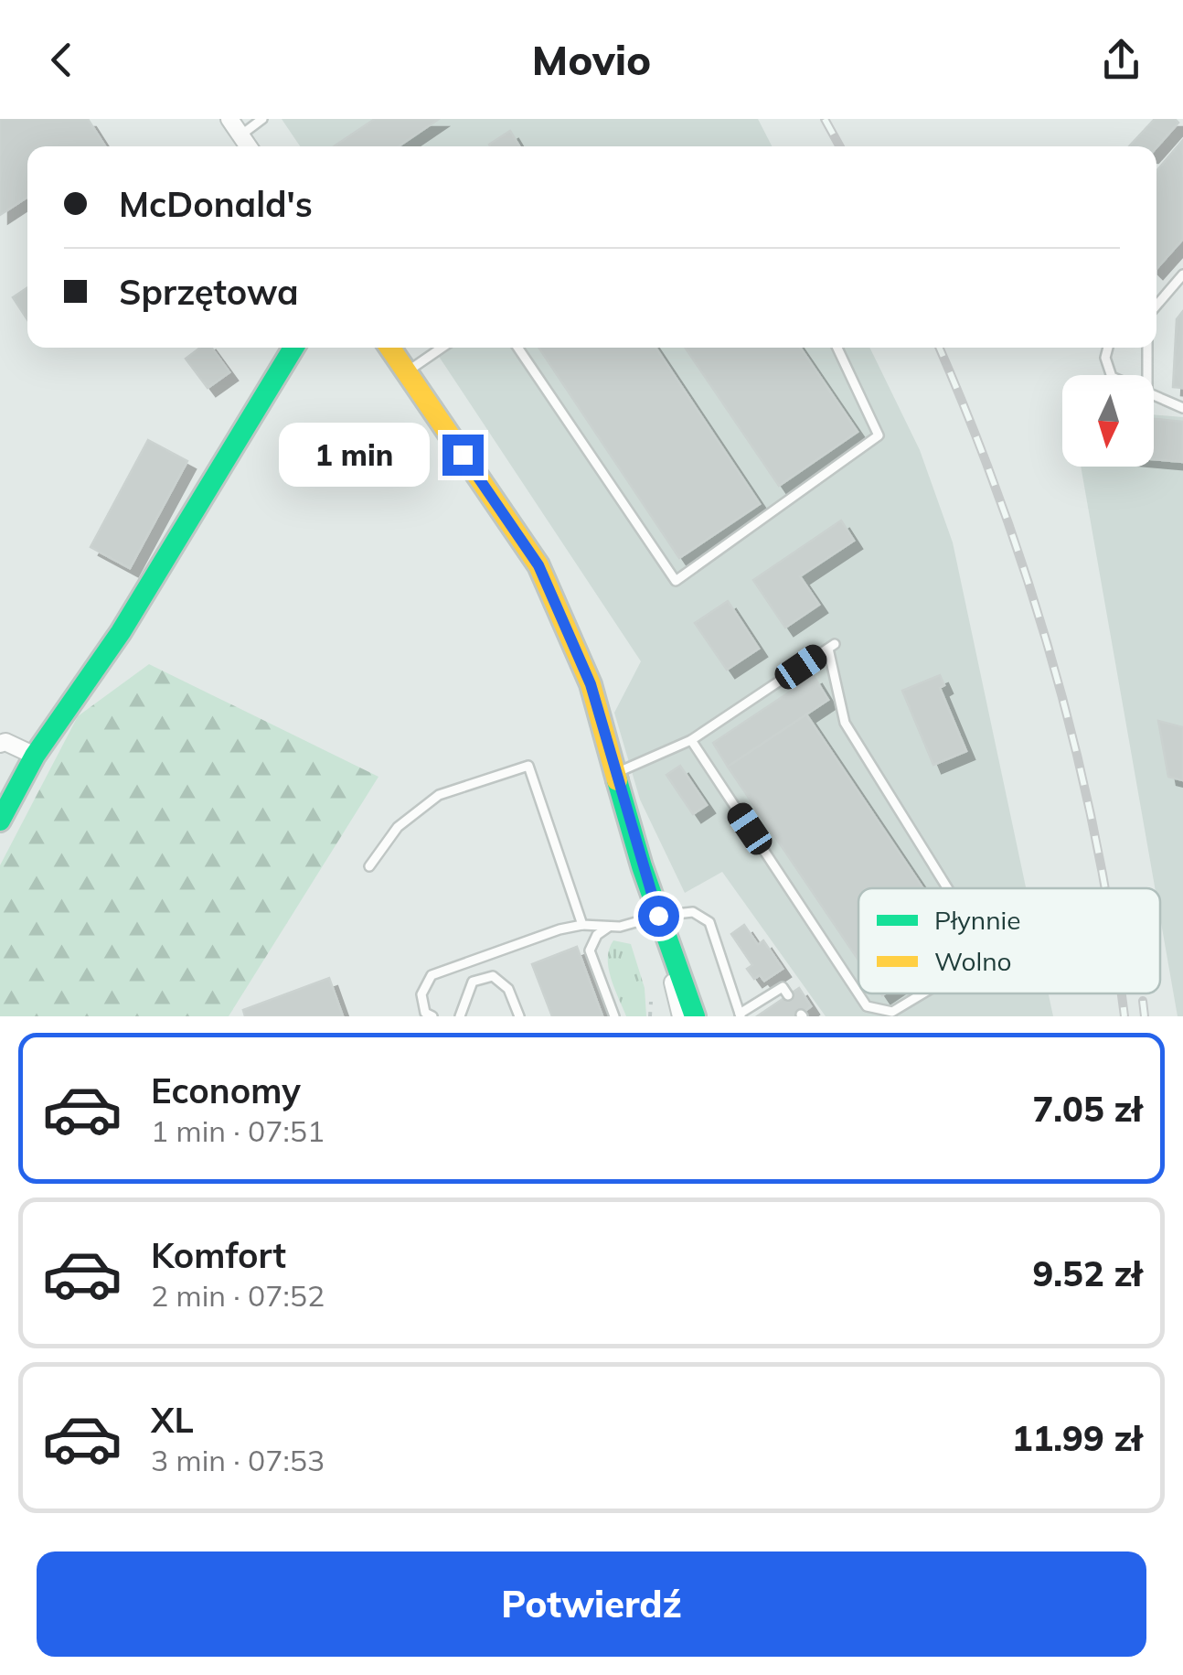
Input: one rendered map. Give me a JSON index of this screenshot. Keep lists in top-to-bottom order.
{
  "legend": ["Płynnie", "Wolno"],
  "north": "bottom",
  "page": {
    "header": "Movio",
    "banner": ["McDonald's", "Sprzętowa"],
    "bubble": "1 min",
    "list": [
      {
        "name": "Economy",
        "note": "1 min · 07:51",
        "value": "7.05 zł"
      },
      {
        "name": "Komfort",
        "note": "2 min · 07:52",
        "value": "9.52 zł"
      },
      {
        "name": "XL",
        "note": "3 min · 07:53",
        "value": "11.99 zł"
      }
    ],
    "buttons": "Potwierdź"
  }
}
